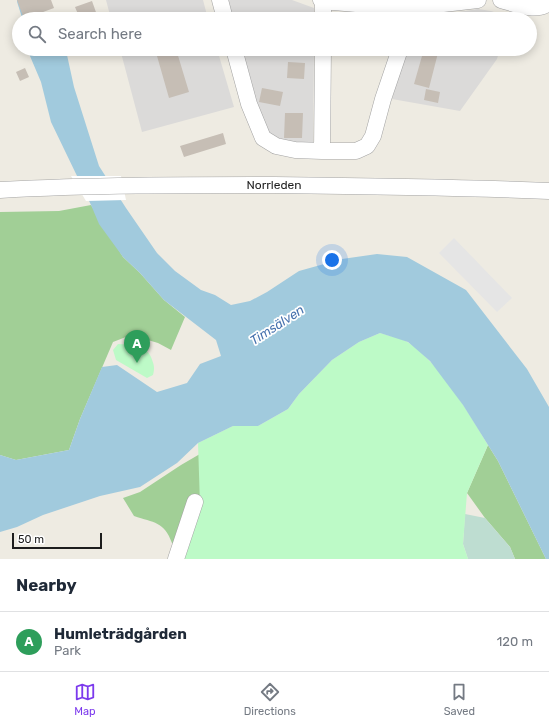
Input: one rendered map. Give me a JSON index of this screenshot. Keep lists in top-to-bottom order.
{
  "streets": {
    "street": ["Norrleden"]
  },
  "water": ["Timsälven"],
  "scale_bar": "50 m",
  "page": {
    "search": "Search here",
    "pins": "A",
    "scale": "50 m",
    "heading": "Nearby",
    "list": [
      {
        "mark": "A",
        "name": "Humleträdgården",
        "note": "Park",
        "value": "120 m"
      }
    ],
    "nav": ["Map", "Directions", "Saved"]
  }
}
